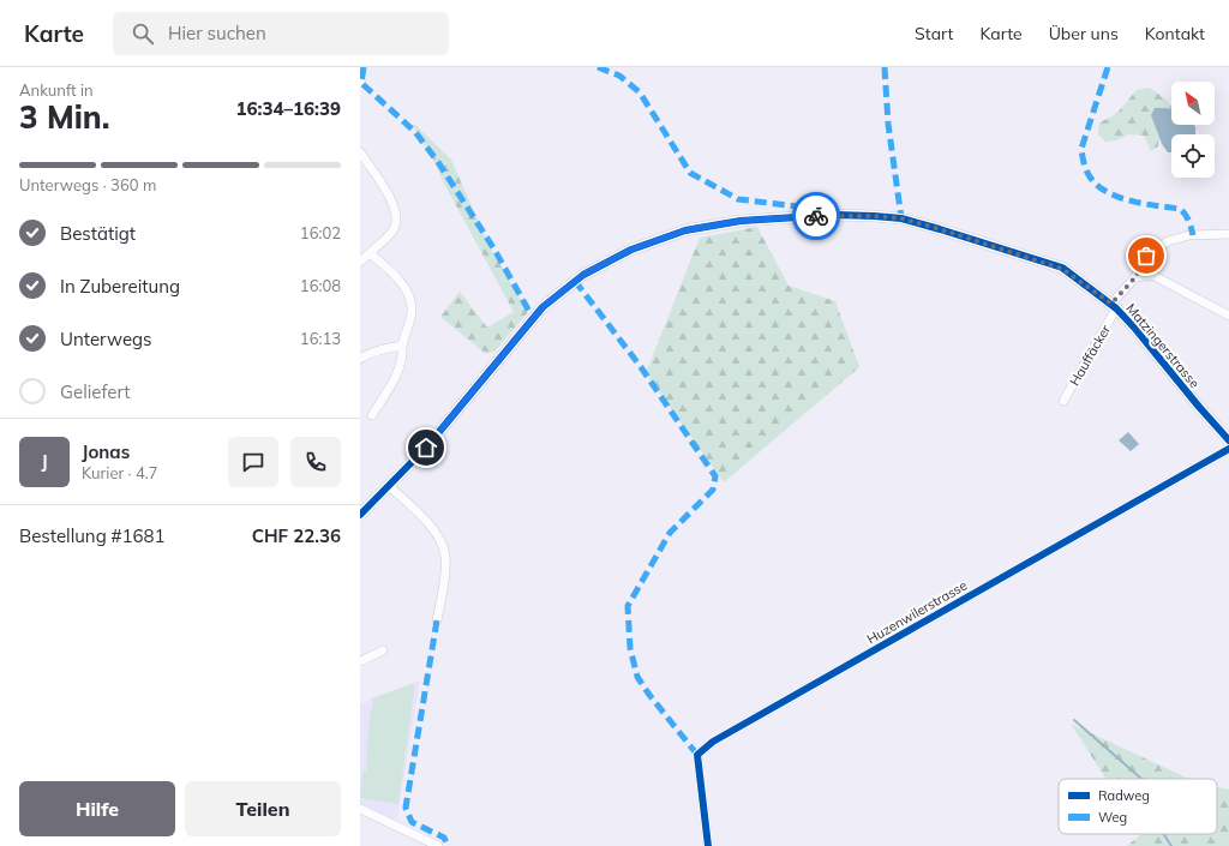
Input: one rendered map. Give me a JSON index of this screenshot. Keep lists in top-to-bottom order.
{
  "streets": {
    "street": ["Matzingerstrasse", "Hauffäcker", "Huzenwilerstrasse"]
  },
  "crossings": [
    ["Matzingerstrasse", "Hauffäcker"]
  ],
  "legend": ["Radweg", "Weg"],
  "north": "top left",
  "page": {
    "header": "Karte",
    "search": "Hier suchen",
    "nav": [
      "Start",
      "Karte",
      "Über uns",
      "Kontakt"
    ],
    "heading": ["3 Min.", "Ankunft in", "16:34–16:39"],
    "panel": [
      "Jonas",
      "Kurier · 4.7",
      "Bestellung #1681",
      "CHF 22.36"
    ],
    "bar": "Unterwegs · 360 m",
    "list": [
      ["Bestätigt", "16:02"],
      ["In Zubereitung", "16:08"],
      ["Unterwegs", "16:13"],
      "Geliefert"
    ],
    "round": "J",
    "buttons": ["Hilfe", "Teilen"]
  }
}
